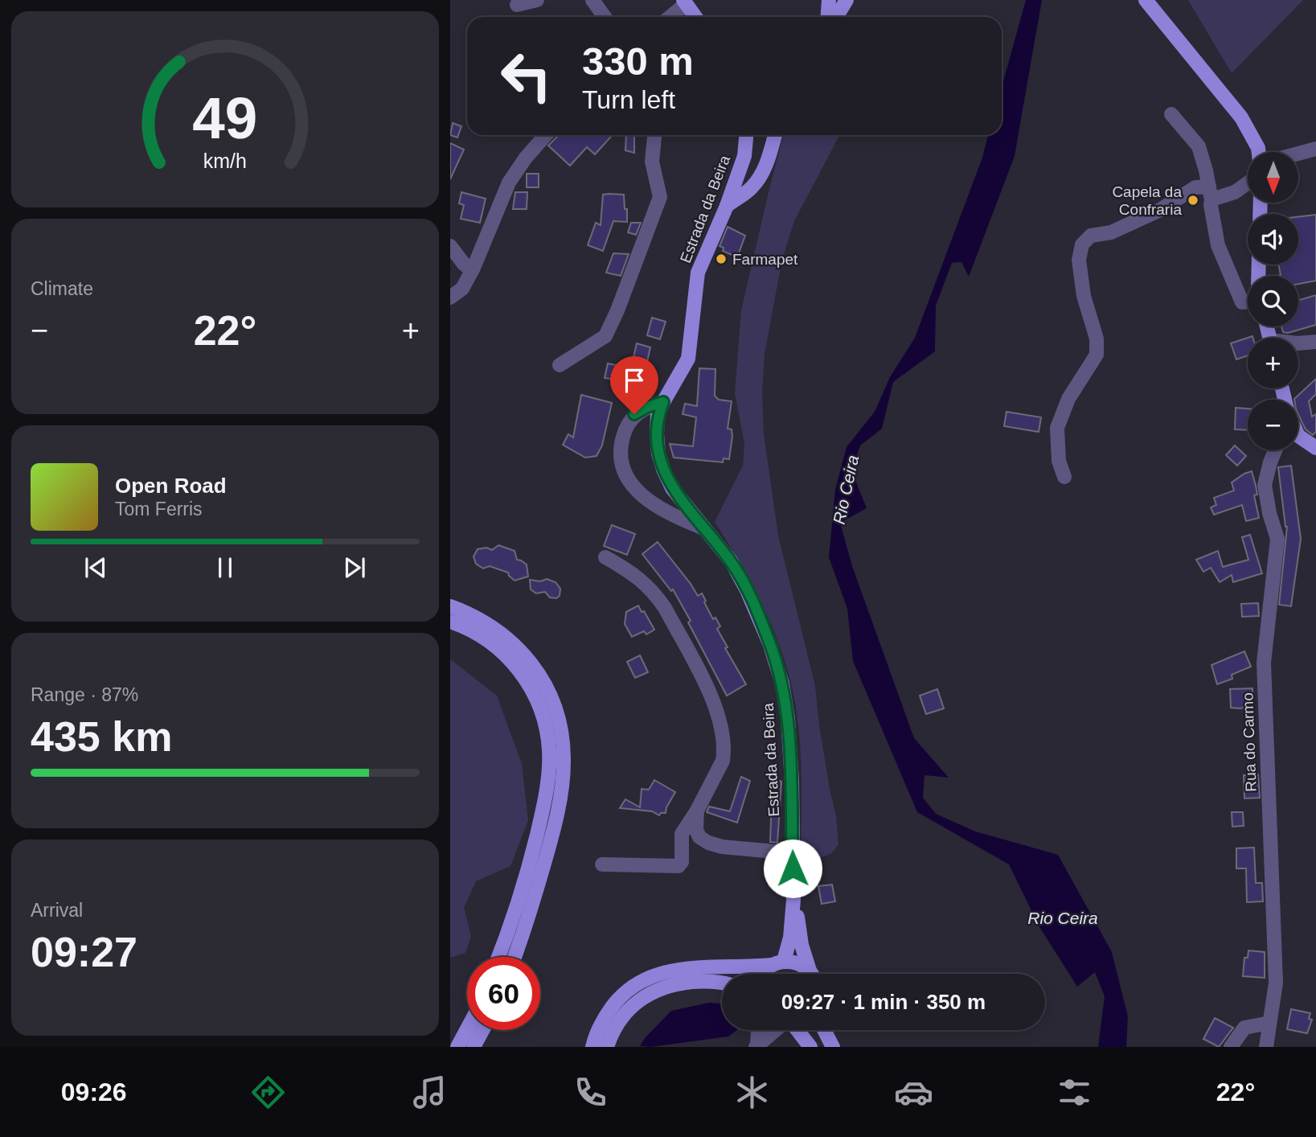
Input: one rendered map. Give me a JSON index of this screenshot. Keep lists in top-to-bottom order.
{
  "streets": {
    "main road": ["Estrada da Beira"],
    "street": ["Rua do Carmo"]
  },
  "water": ["Rio Ceira"],
  "places": ["Capela da Confraria", "Farmapet"],
  "north": "bottom",
  "page": {
    "turn": ["330 m", "Turn left"],
    "map_buttons": ["+", "−"],
    "tile": [
      "Climate",
      ["Range · 87%", "435 km"],
      ["Arrival", "09:27"]
    ],
    "heat": ["−", "22°", "+"],
    "song": ["Open Road", "Tom Ferris"],
    "limit": "60",
    "trip": "09:27 · 1 min · 350 m",
    "tabs": ["09:26", "22°"],
    "gauge": ["49", "km/h"]
  }
}
